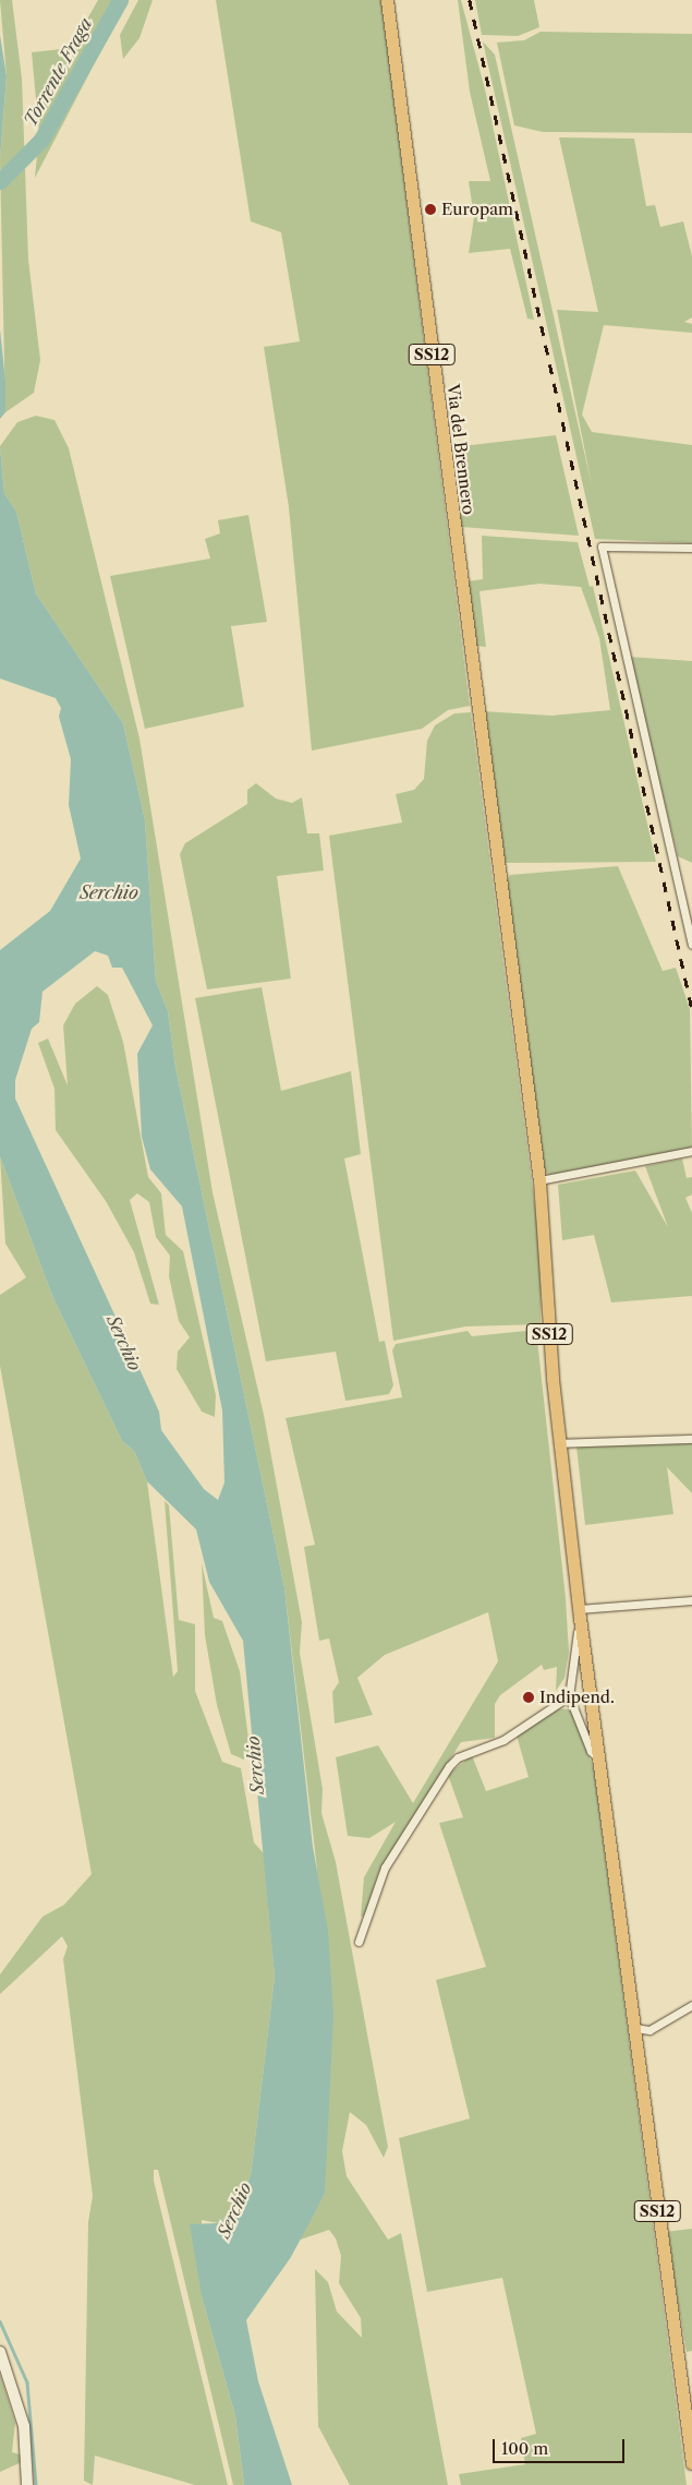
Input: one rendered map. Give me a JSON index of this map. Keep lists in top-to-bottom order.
{
  "streets": {
    "main road": ["SS12", "Via del Brennero"]
  },
  "crossings": [
    ["SS12", "Via del Brennero"]
  ],
  "water": ["Torrente Fraga", "Serchio"],
  "places": ["Europam", "Indipend."],
  "scale_bar": "100 m"
}
